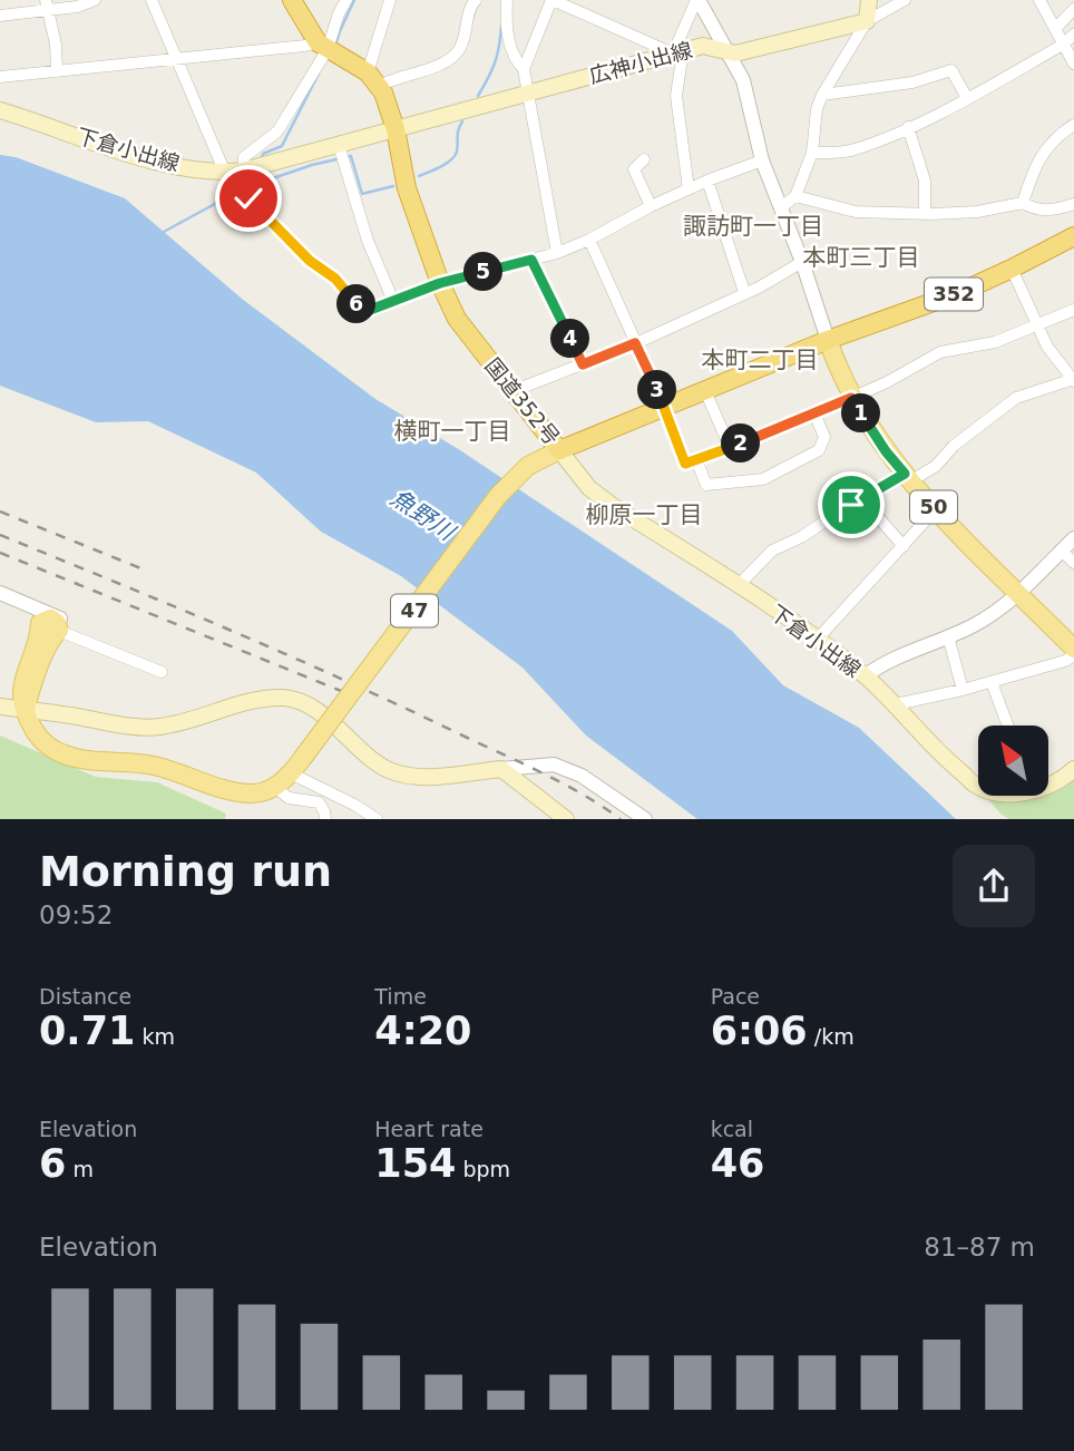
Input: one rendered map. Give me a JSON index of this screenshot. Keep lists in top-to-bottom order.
{
  "streets": {
    "highway": ["352", "国道352号"],
    "main road": [
      "広神小出線",
      "下倉小出線",
      "50",
      "47"
    ]
  },
  "crossings": [
    ["広神小出線", "下倉小出線"],
    ["広神小出線", "国道352号"],
    ["下倉小出線", "国道352号"],
    ["下倉小出線", "47"],
    ["国道352号", "50"],
    ["国道352号", "47"]
  ],
  "districts": [
    "諏訪町一丁目",
    "本町三丁目",
    "本町二丁目",
    "横町一丁目",
    "柳原一丁目"
  ],
  "water": ["魚野川"],
  "north": "top left",
  "page": {
    "pins": [
      "5",
      "6",
      "4",
      "3",
      "1",
      "2"
    ],
    "heading": ["Morning run", "09:52"],
    "stats": [
      ["Distance", "0.71 km"],
      ["Time", "4:20"],
      ["Pace", "6:06 /km"],
      ["Elevation", "6 m"],
      ["Heart rate", "154 bpm"],
      ["kcal", "46"]
    ],
    "chart": ["Elevation", "81–87 m"]
  }
}
